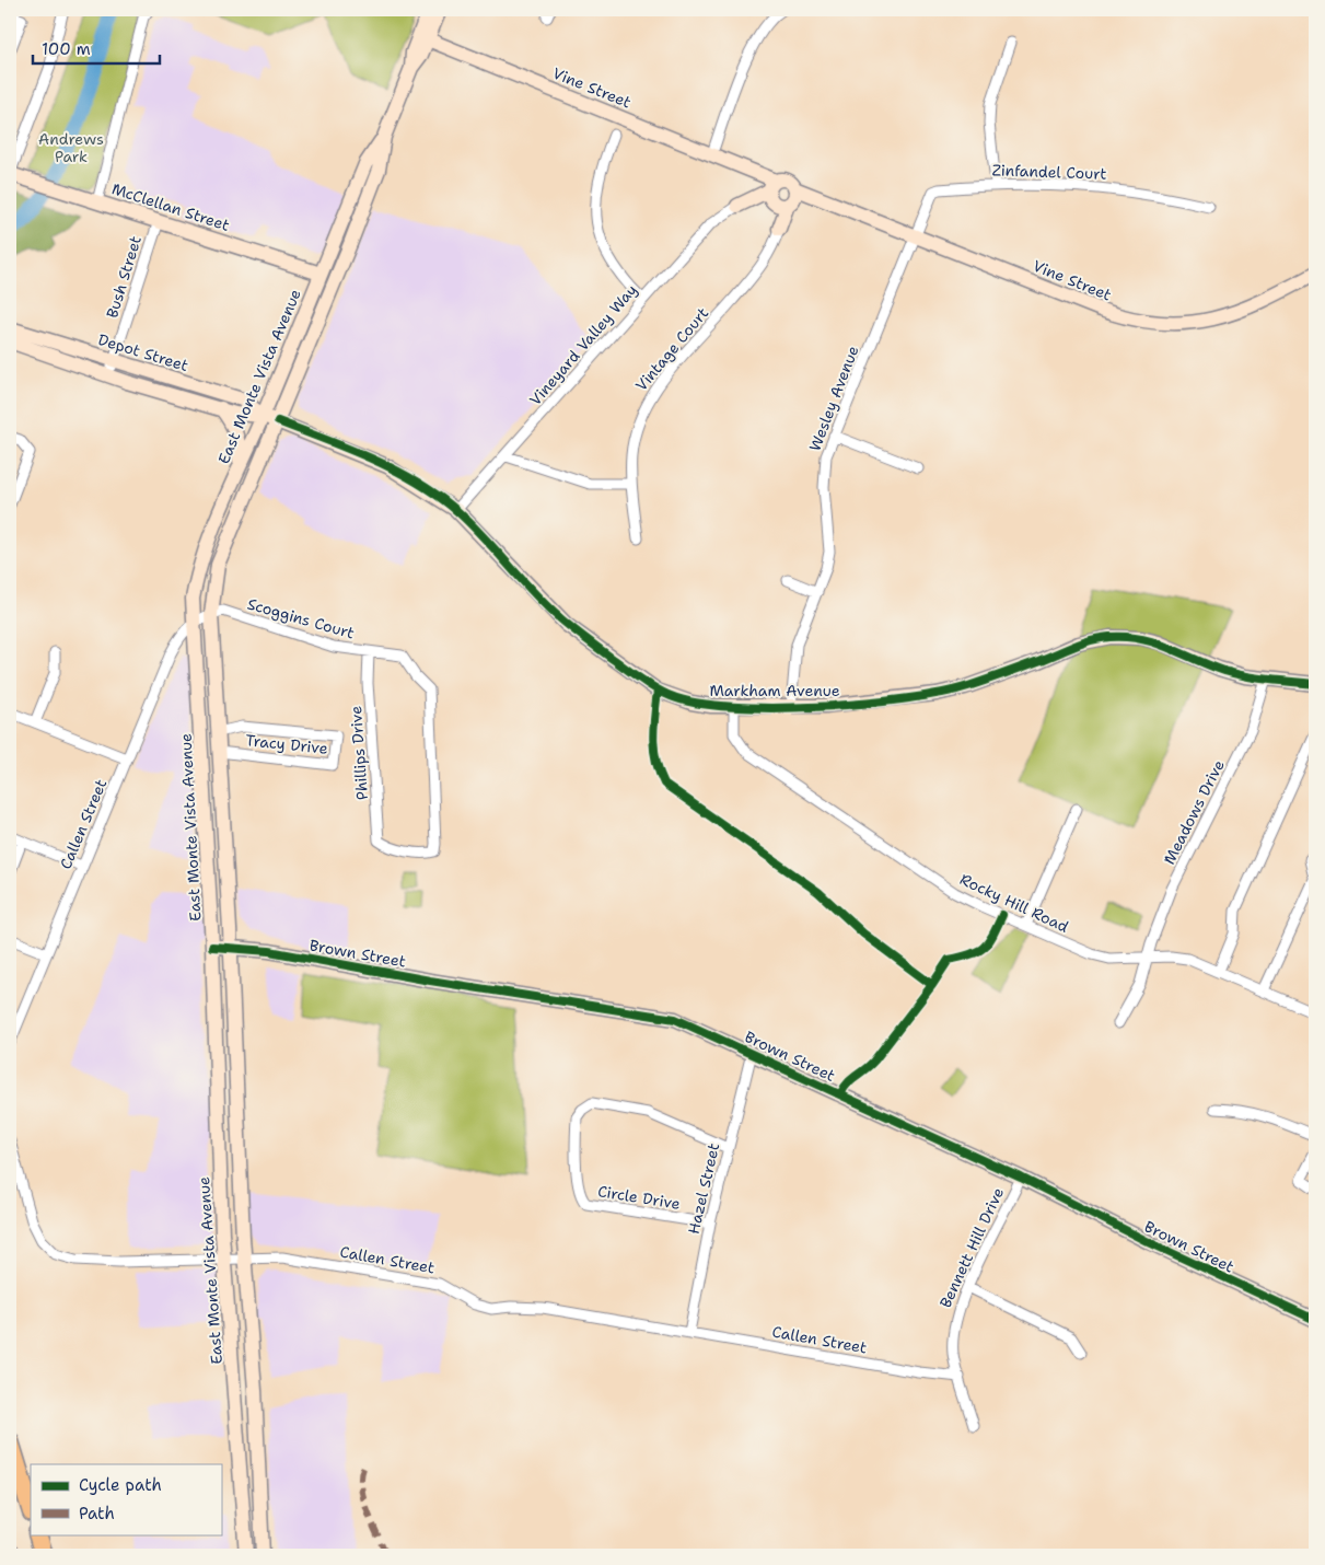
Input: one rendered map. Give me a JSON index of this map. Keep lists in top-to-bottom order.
{
  "streets": {
    "main road": [
      "Vine Street",
      "McClellan Street",
      "Depot Street",
      "East Monte Vista Avenue",
      "Markham Avenue",
      "Brown Street"
    ],
    "street": [
      "Zinfandel Court",
      "Bush Street",
      "Vineyard Valley Way",
      "Vintage Court",
      "Wesley Avenue",
      "Scoggins Court",
      "Tracy Drive",
      "Phillips Drive",
      "Meadows Drive",
      "Callen Street",
      "Rocky Hill Road",
      "Hazel Street",
      "Circle Drive",
      "Bennett Hill Drive"
    ]
  },
  "crossings": [
    ["Vine Street", "Zinfandel Court"],
    ["Vine Street", "East Monte Vista Avenue"],
    ["Vine Street", "Wesley Avenue"],
    ["Zinfandel Court", "Wesley Avenue"],
    ["McClellan Street", "Bush Street"],
    ["McClellan Street", "East Monte Vista Avenue"],
    ["Bush Street", "Depot Street"],
    ["Vineyard Valley Way", "Markham Avenue"],
    ["Depot Street", "East Monte Vista Avenue"],
    ["Depot Street", "Markham Avenue"],
    ["East Monte Vista Avenue", "Scoggins Court"],
    ["East Monte Vista Avenue", "Markham Avenue"],
    ["East Monte Vista Avenue", "Tracy Drive"],
    ["East Monte Vista Avenue", "Callen Street"],
    ["East Monte Vista Avenue", "Brown Street"],
    ["Wesley Avenue", "Markham Avenue"],
    ["Scoggins Court", "Phillips Drive"],
    ["Scoggins Court", "Callen Street"],
    ["Markham Avenue", "Meadows Drive"],
    ["Markham Avenue", "Rocky Hill Road"],
    ["Meadows Drive", "Rocky Hill Road"],
    ["Callen Street", "Hazel Street"],
    ["Callen Street", "Bennett Hill Drive"],
    ["Brown Street", "Hazel Street"],
    ["Brown Street", "Bennett Hill Drive"],
    ["Hazel Street", "Circle Drive"]
  ],
  "parks": ["Andrews Park"],
  "legend": ["Cycle path", "Path"],
  "scale_bar": "100 m"
}
